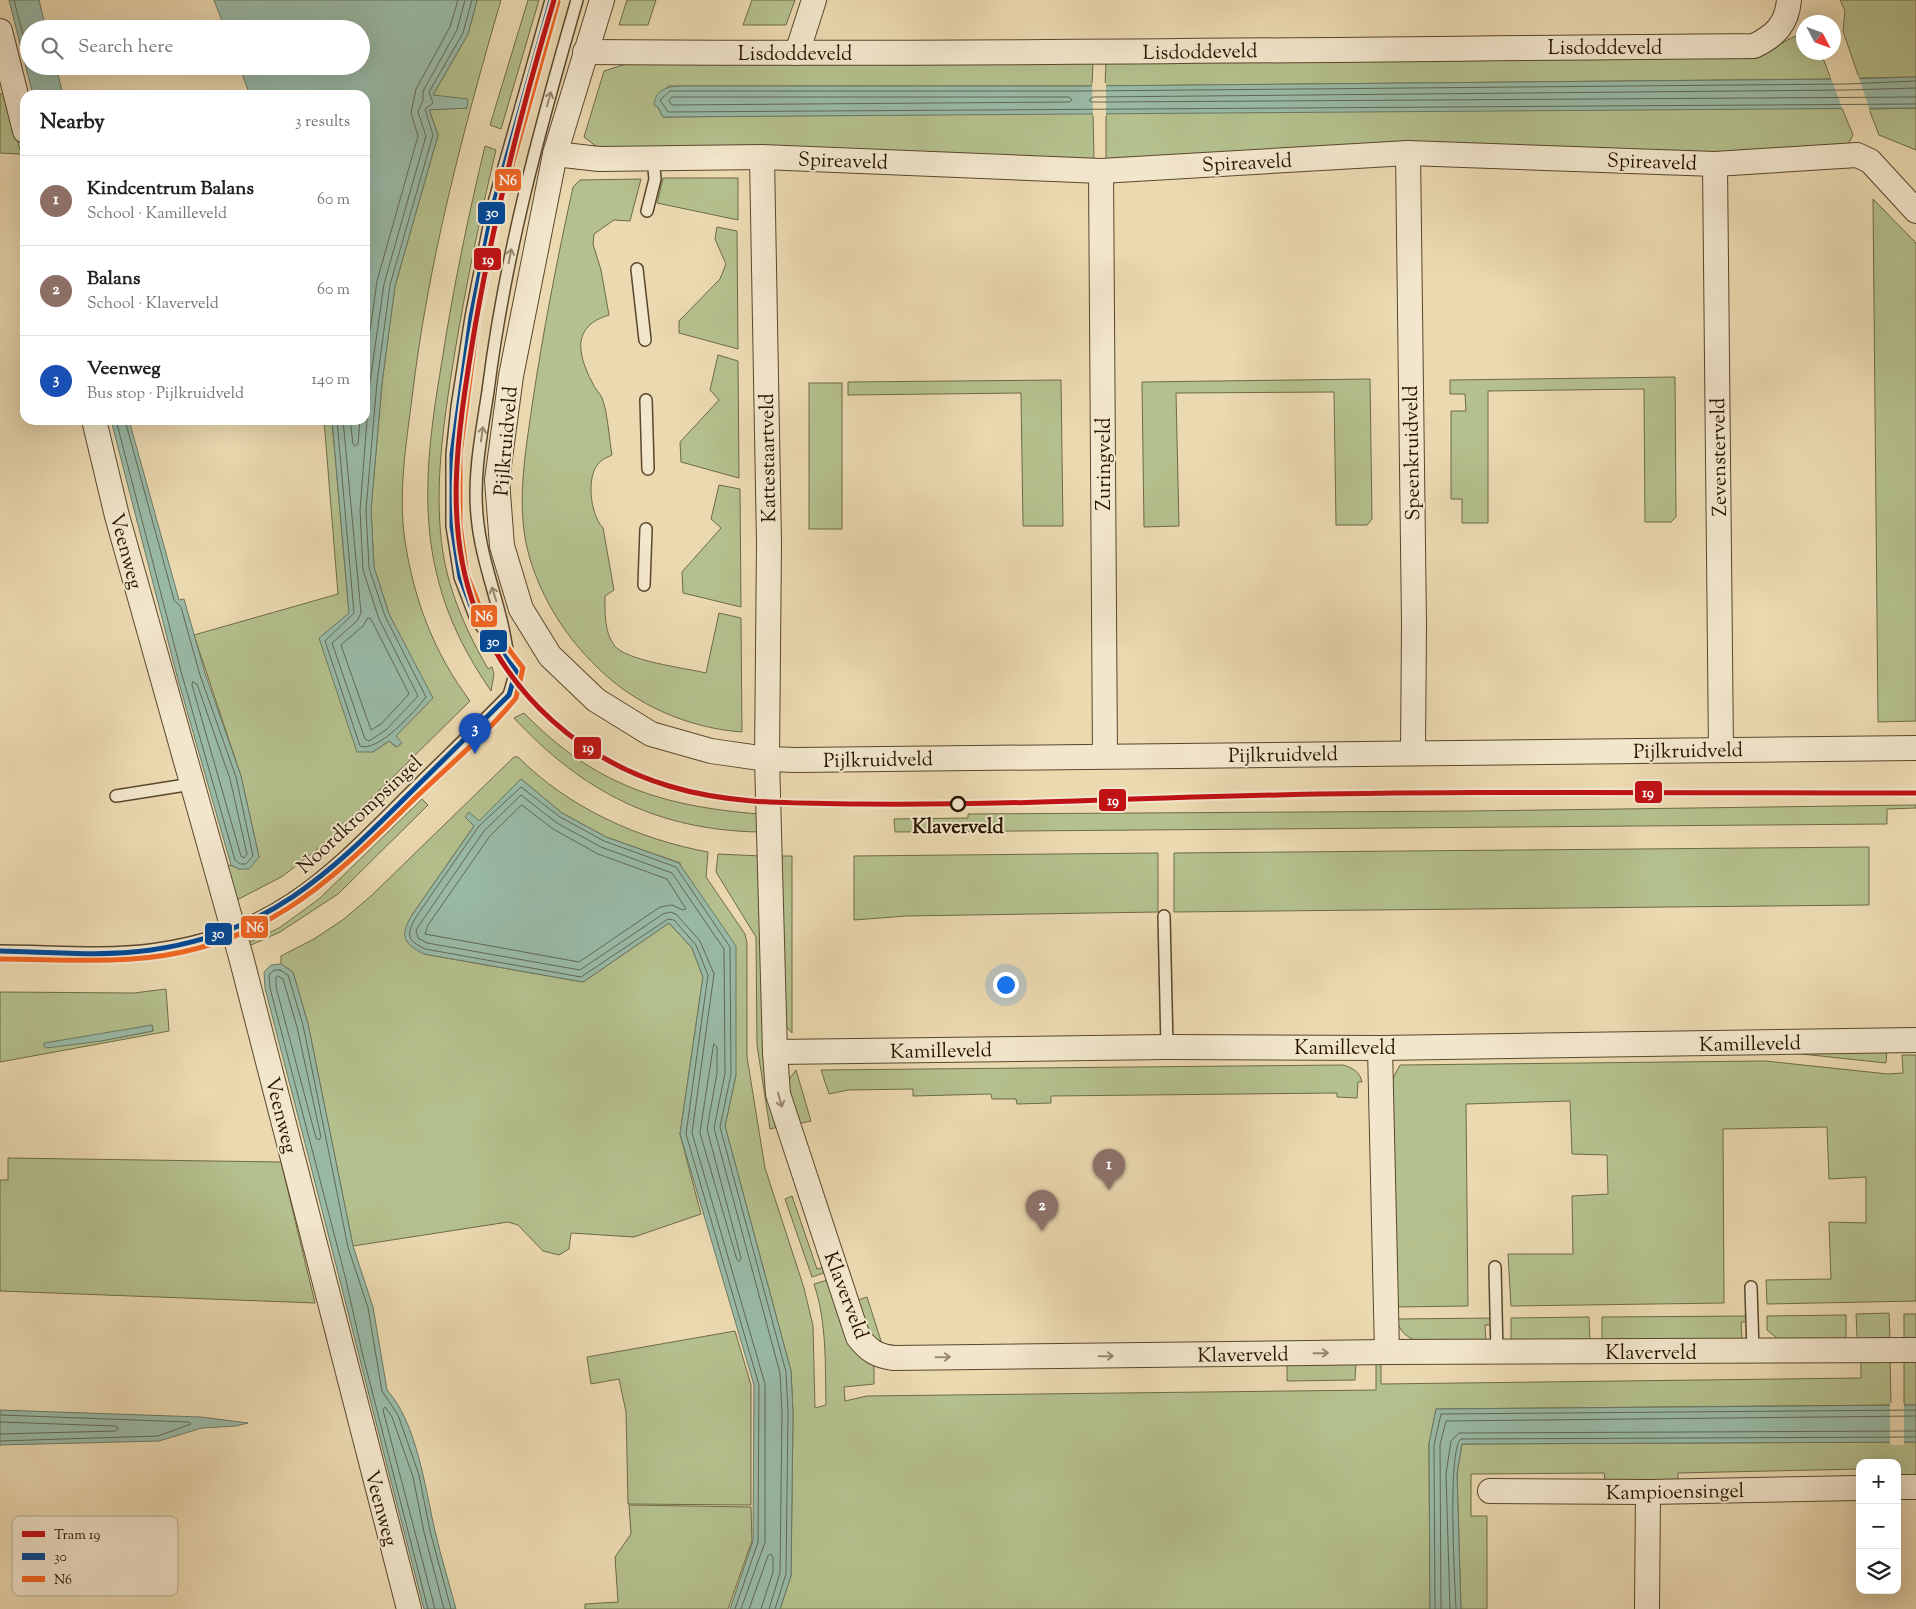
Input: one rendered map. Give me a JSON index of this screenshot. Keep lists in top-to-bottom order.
{
  "streets": {
    "street": [
      "Lisdoddeveld",
      "Spireaveld",
      "Pijlkruidveld",
      "Speenkruidveld",
      "Zevensterveld",
      "Kattestaartveld",
      "Zuringveld",
      "Veenweg",
      "Kamilleveld",
      "Klaverveld",
      "Kampioensingel"
    ],
    "lane": ["Noordkrompsingel"]
  },
  "crossings": [
    ["Lisdoddeveld", "Pijlkruidveld"],
    ["Spireaveld", "Pijlkruidveld"],
    ["Spireaveld", "Speenkruidveld"],
    ["Spireaveld", "Zevensterveld"],
    ["Spireaveld", "Kattestaartveld"],
    ["Spireaveld", "Zuringveld"],
    ["Pijlkruidveld", "Speenkruidveld"],
    ["Pijlkruidveld", "Zevensterveld"],
    ["Pijlkruidveld", "Kattestaartveld"],
    ["Pijlkruidveld", "Zuringveld"],
    ["Pijlkruidveld", "Noordkrompsingel"],
    ["Pijlkruidveld", "Klaverveld"],
    ["Kattestaartveld", "Klaverveld"],
    ["Veenweg", "Noordkrompsingel"],
    ["Kamilleveld", "Klaverveld"]
  ],
  "one_way": ["Klaverveld"],
  "places": ["Klaverveld"],
  "lines": ["tram line 19", "transit line 30", "transit line N6"],
  "legend": ["Tram 19", "30", "N6"],
  "north": "bottom right",
  "page": {
    "search": "Search here",
    "heading": ["Nearby", "3 results"],
    "list": [
      {
        "mark": "1",
        "name": "Kindcentrum Balans",
        "note": "School · Kamilleveld",
        "value": "60 m"
      },
      {
        "mark": "2",
        "name": "Balans",
        "note": "School · Klaverveld",
        "value": "60 m"
      },
      {
        "mark": "3",
        "name": "Veenweg",
        "note": "Bus stop · Pijlkruidveld",
        "value": "140 m"
      }
    ],
    "pins": ["3", "1", "2"],
    "map_buttons": ["+", "−"]
  }
}
